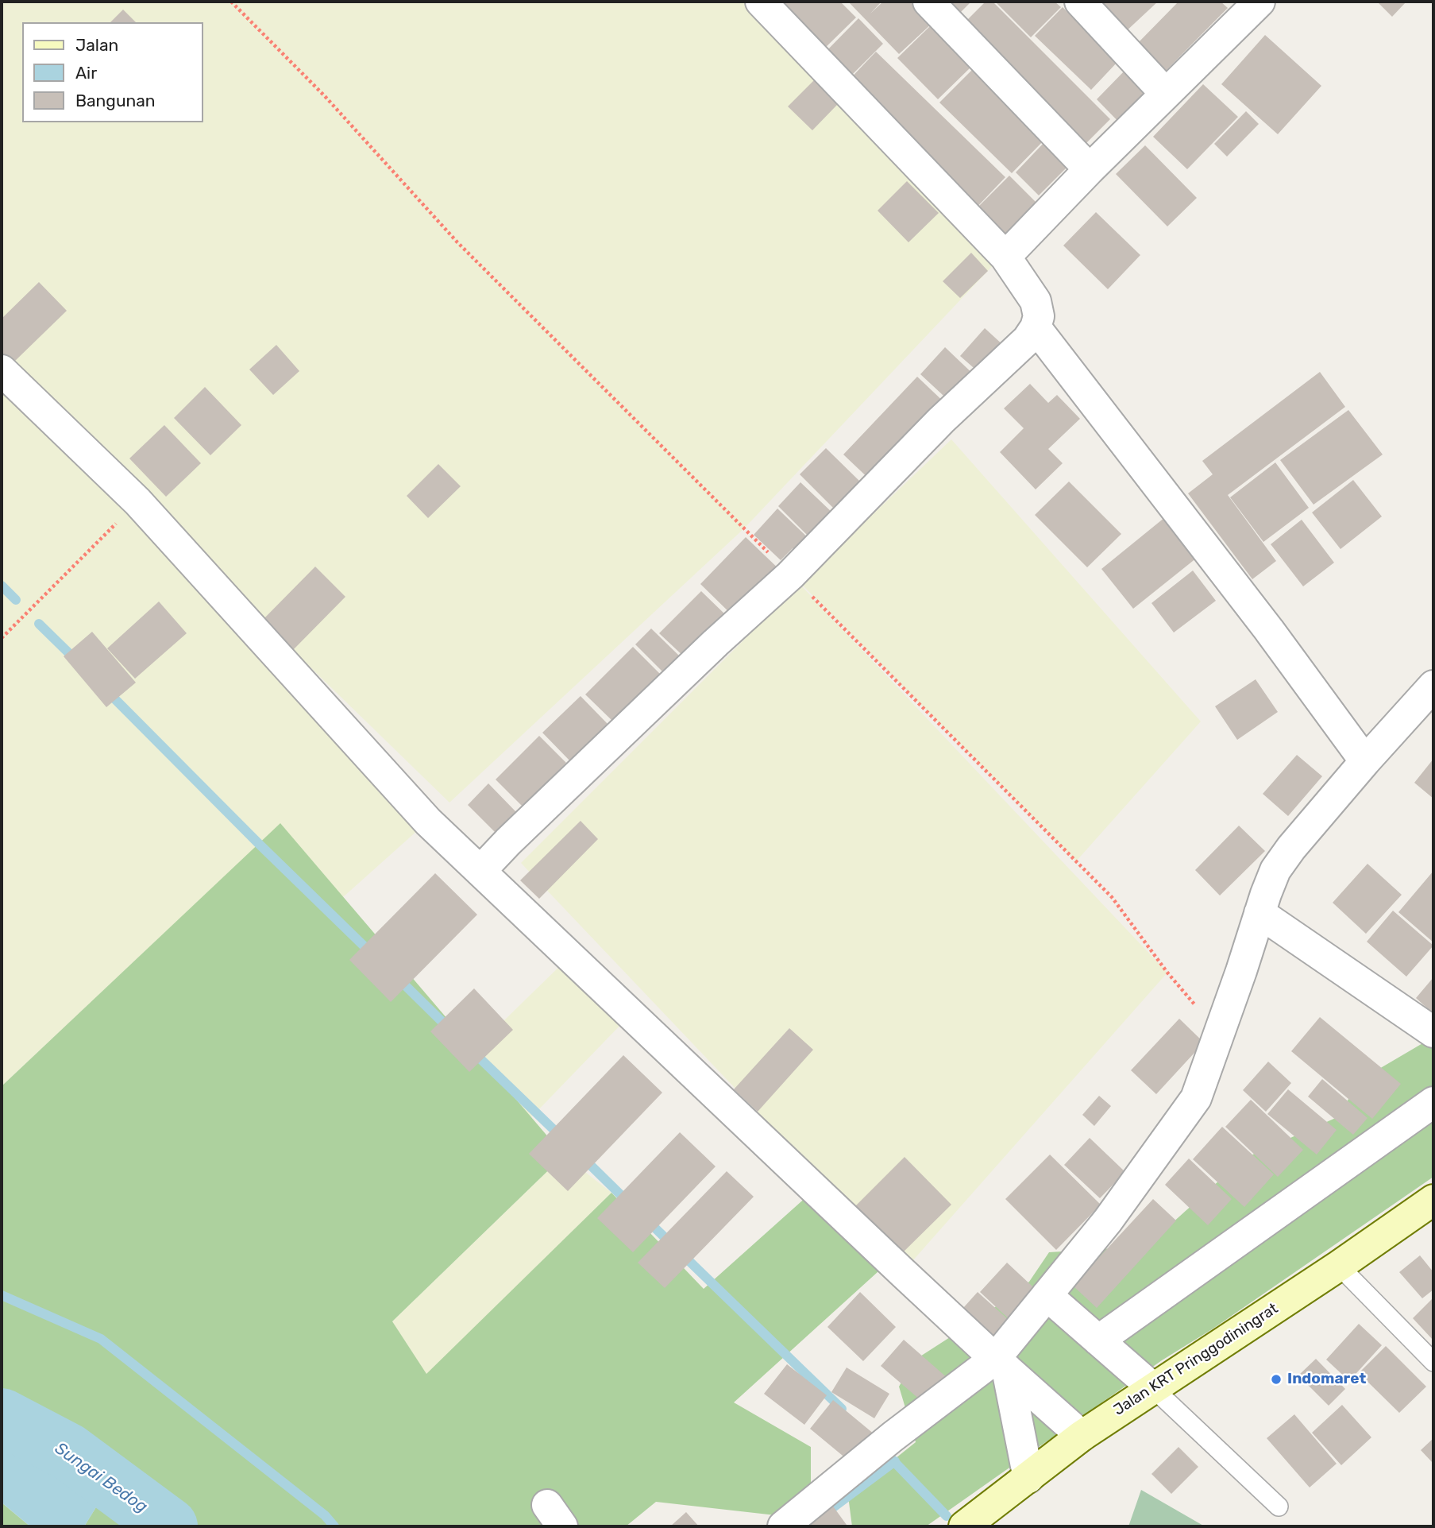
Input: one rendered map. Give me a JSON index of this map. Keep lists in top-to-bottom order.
{
  "streets": {
    "main road": ["Jalan KRT Pringgodiningrat"]
  },
  "water": ["Sungai Bedog"],
  "places": ["Indomaret"],
  "legend": ["Jalan", "Air", "Bangunan"]
}
